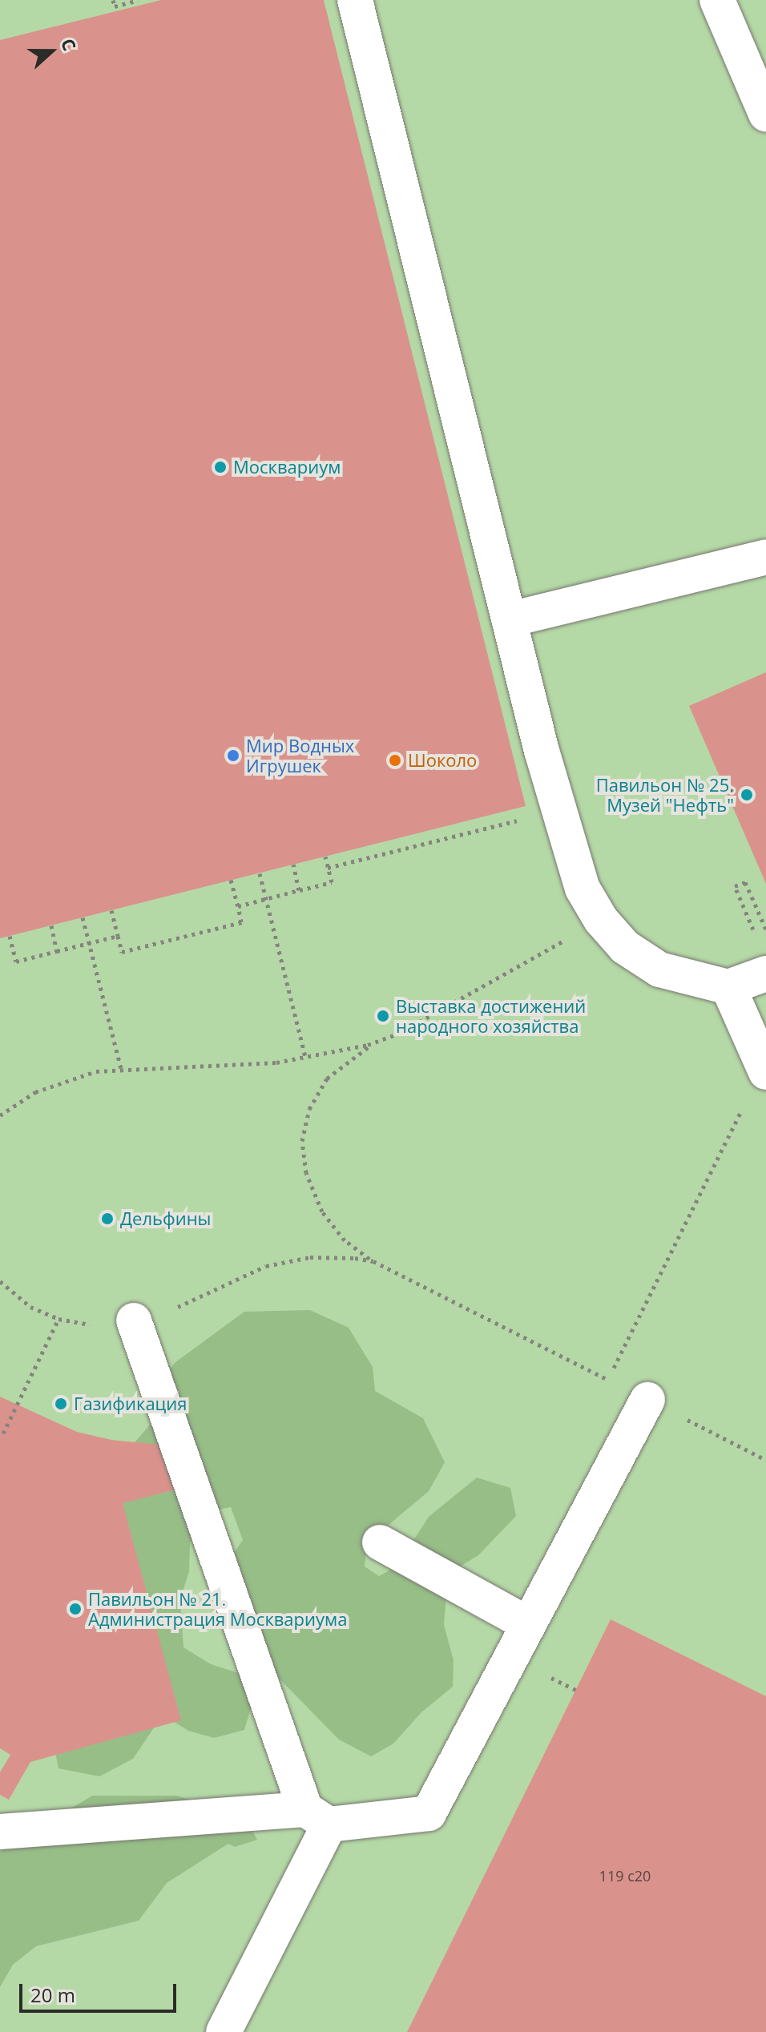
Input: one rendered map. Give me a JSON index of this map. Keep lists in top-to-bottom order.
{
  "places": [
    "Москвариум",
    "Мир Водных Игрушек",
    "Шоколо",
    "Павильон № 25. Музей \"Нефть\"",
    "Выставка достижений народного хозяйства",
    "Дельфины",
    "Газификация",
    "Павильон № 21. Администрация Москвариума"
  ],
  "house_numbers": ["119 с20"],
  "scale_bar": "20 m",
  "north": "right"
}
